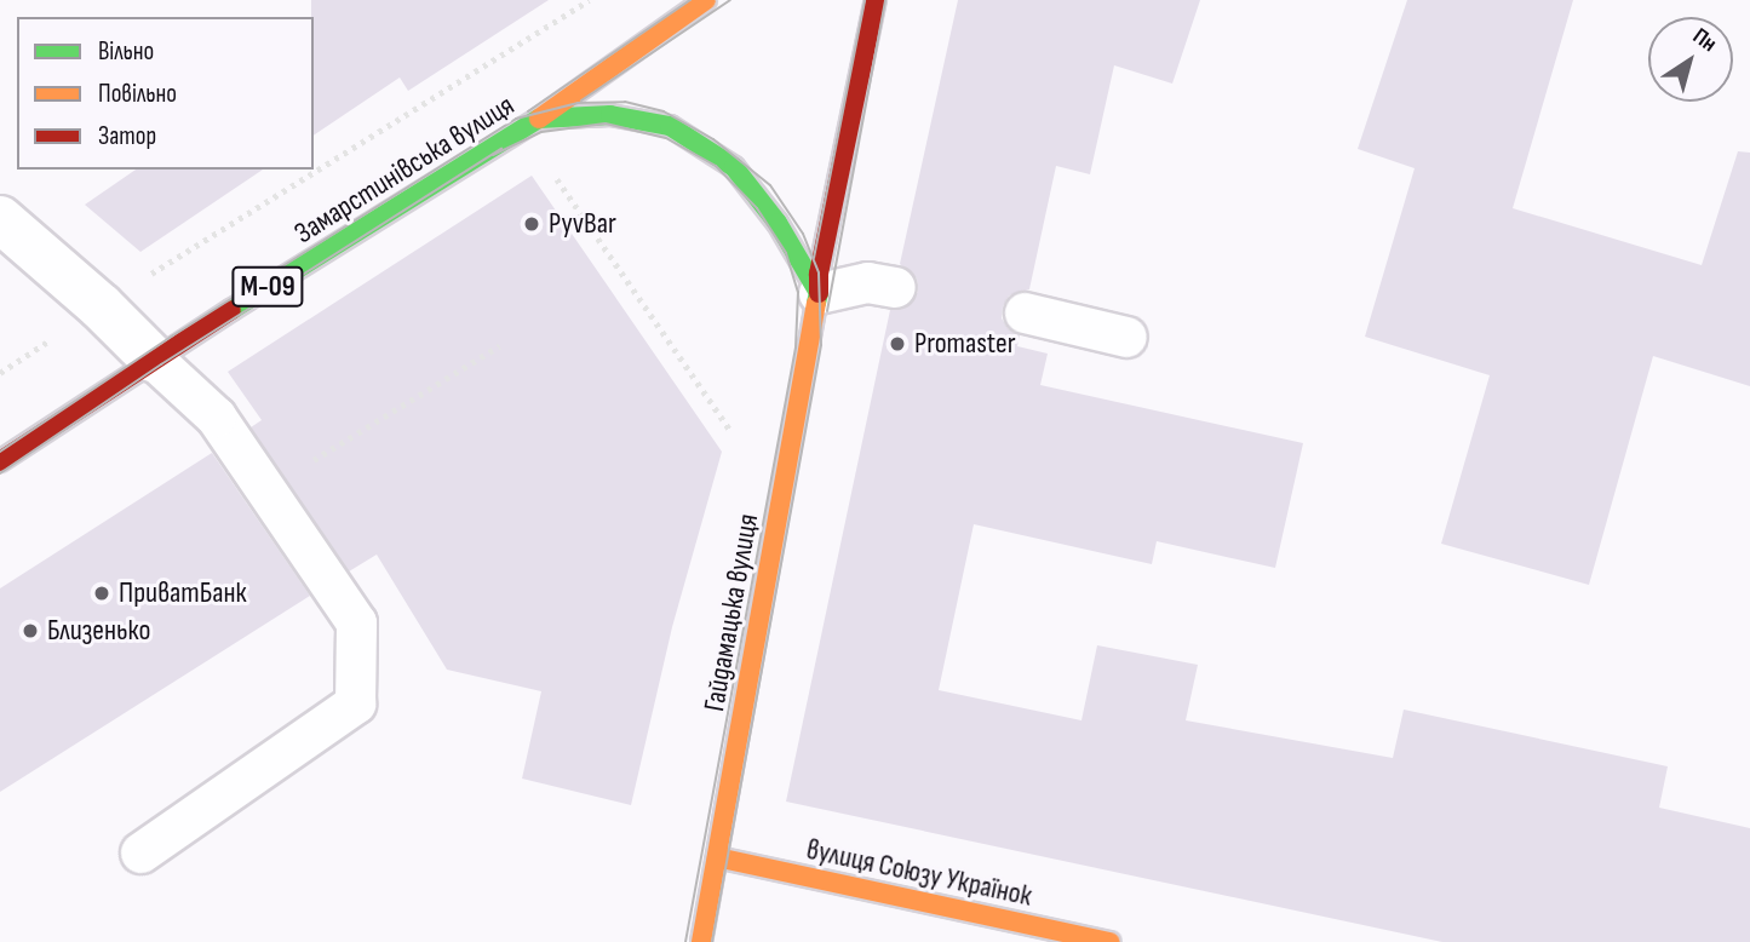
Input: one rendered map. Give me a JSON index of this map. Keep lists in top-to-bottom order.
{
  "streets": {
    "main road": [
      "Замарстинівська вулиця",
      "М-09",
      "Гайдамацька вулиця",
      "вулиця Союзу Українок"
    ]
  },
  "crossings": [
    ["Замарстинівська вулиця", "М-09"],
    ["М-09", "Гайдамацька вулиця"],
    ["Гайдамацька вулиця", "вулиця Союзу Українок"]
  ],
  "places": [
    "PyvBar",
    "Promaster",
    "ПриватБанк",
    "Близенько"
  ],
  "legend": ["Вільно", "Повільно", "Затор"],
  "north": "top right"
}
